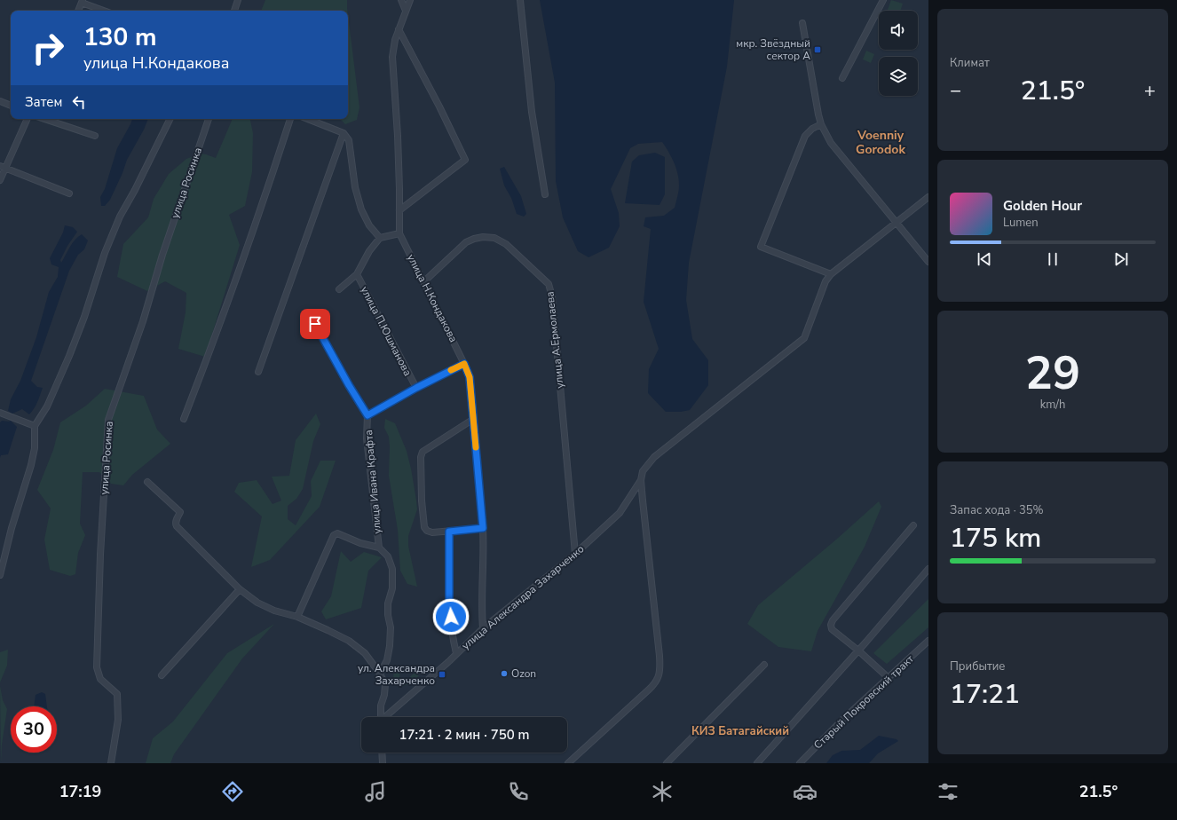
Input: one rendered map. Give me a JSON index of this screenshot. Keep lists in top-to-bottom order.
{
  "streets": {
    "street": [
      "улица Росинка",
      "улица Н.Кондакова",
      "улица П.Юшманова",
      "улица А.Ермолаева",
      "улица Ивана Крафта",
      "улица Александра Захарченко",
      "Старый Покровский тракт"
    ]
  },
  "crossings": [
    ["улица Н.Кондакова", "улица А.Ермолаева"],
    ["улица Н.Кондакова", "улица Александра Захарченко"],
    ["улица А.Ермолаева", "улица Александра Захарченко"]
  ],
  "districts": ["Voenniy Gorodok", "КИЗ Батагайский"],
  "places": {
    "transit": ["мкр. Звёздный сектор А", "ул. Александра Захарченко"],
    "other": ["Ozon"]
  },
  "page": {
    "tile": [
      "Климат",
      ["29", "km/h"],
      ["Запас хода · 35%", "175 km"],
      ["Прибытие", "17:21"]
    ],
    "turn": ["130 m", "улица Н.Кондакова"],
    "heat": ["−", "21.5°", "+"],
    "then": "Затем",
    "song": ["Golden Hour", "Lumen"],
    "limit": "30",
    "trip": "17:21 · 2 мин · 750 m",
    "tabs": ["17:19", "21.5°"]
  }
}
